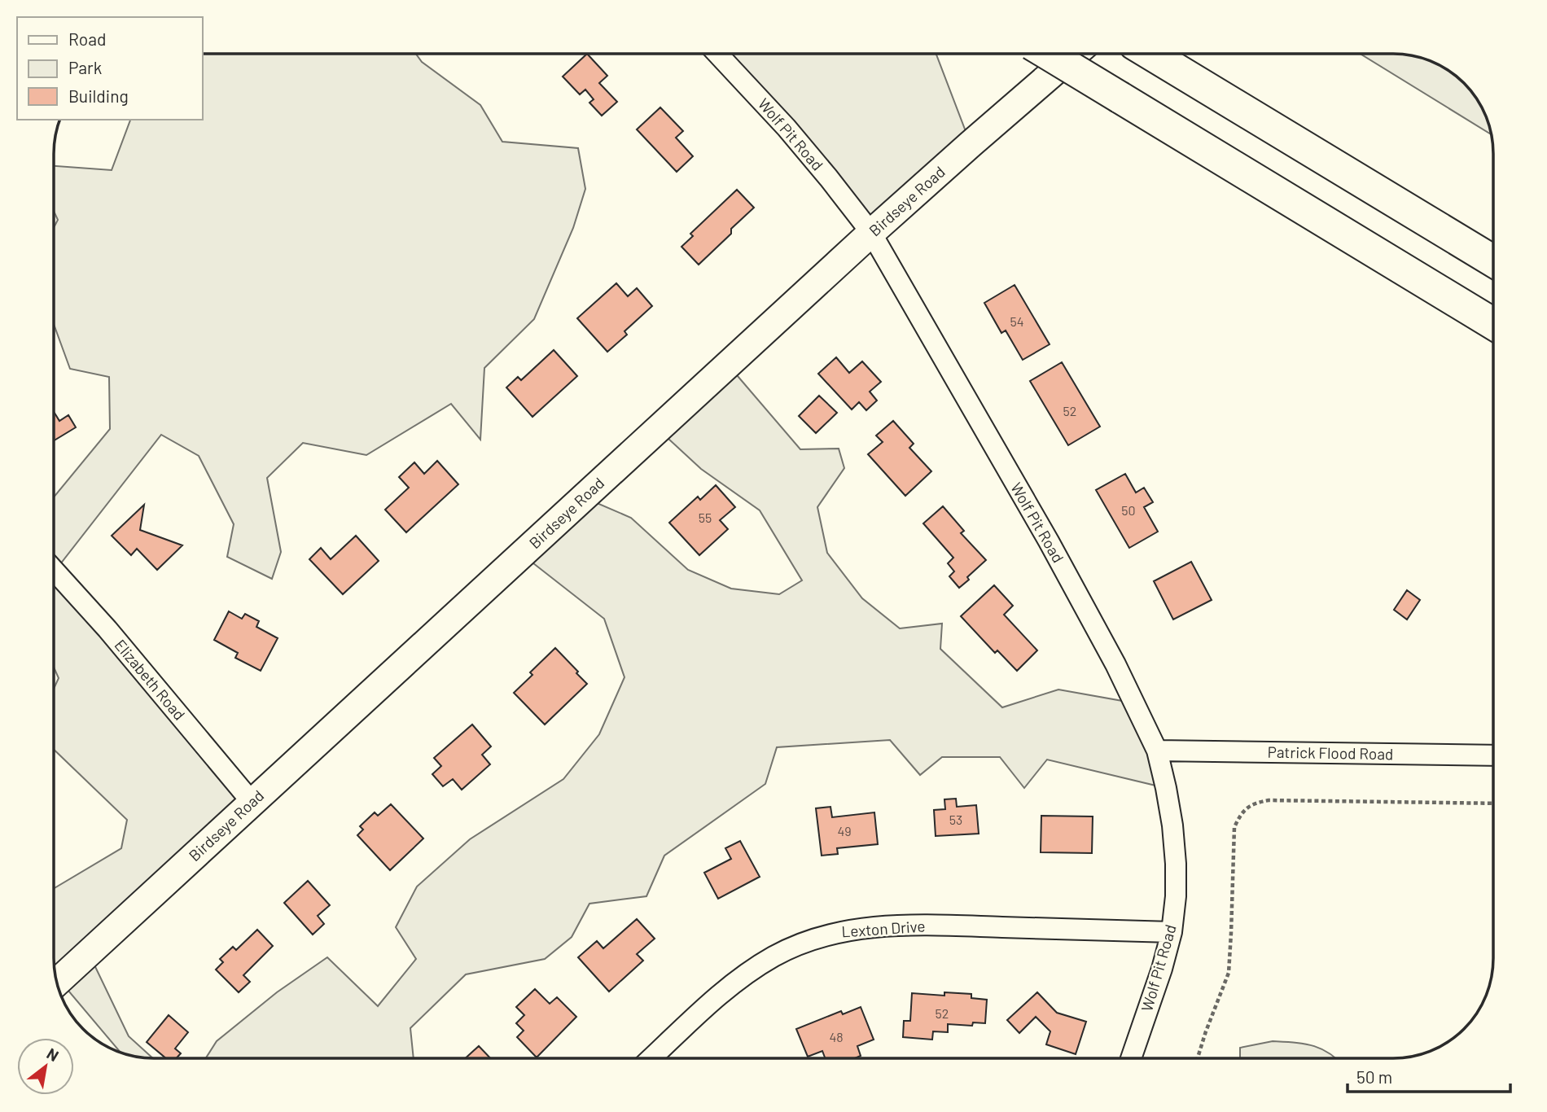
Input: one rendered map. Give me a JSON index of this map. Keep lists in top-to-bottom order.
{
  "streets": {
    "main road": ["Birdseye Road"],
    "street": [
      "Wolf Pit Road",
      "Elizabeth Road",
      "Patrick Flood Road",
      "Lexton Drive"
    ]
  },
  "crossings": [
    ["Wolf Pit Road", "Birdseye Road"],
    ["Wolf Pit Road", "Patrick Flood Road"],
    ["Wolf Pit Road", "Lexton Drive"],
    ["Birdseye Road", "Elizabeth Road"]
  ],
  "house_numbers": [
    "54",
    "52",
    "50",
    "55",
    "53",
    "49",
    "52",
    "48"
  ],
  "legend": ["Road", "Park", "Building"],
  "scale_bar": "50 m",
  "north": "top right"
}
